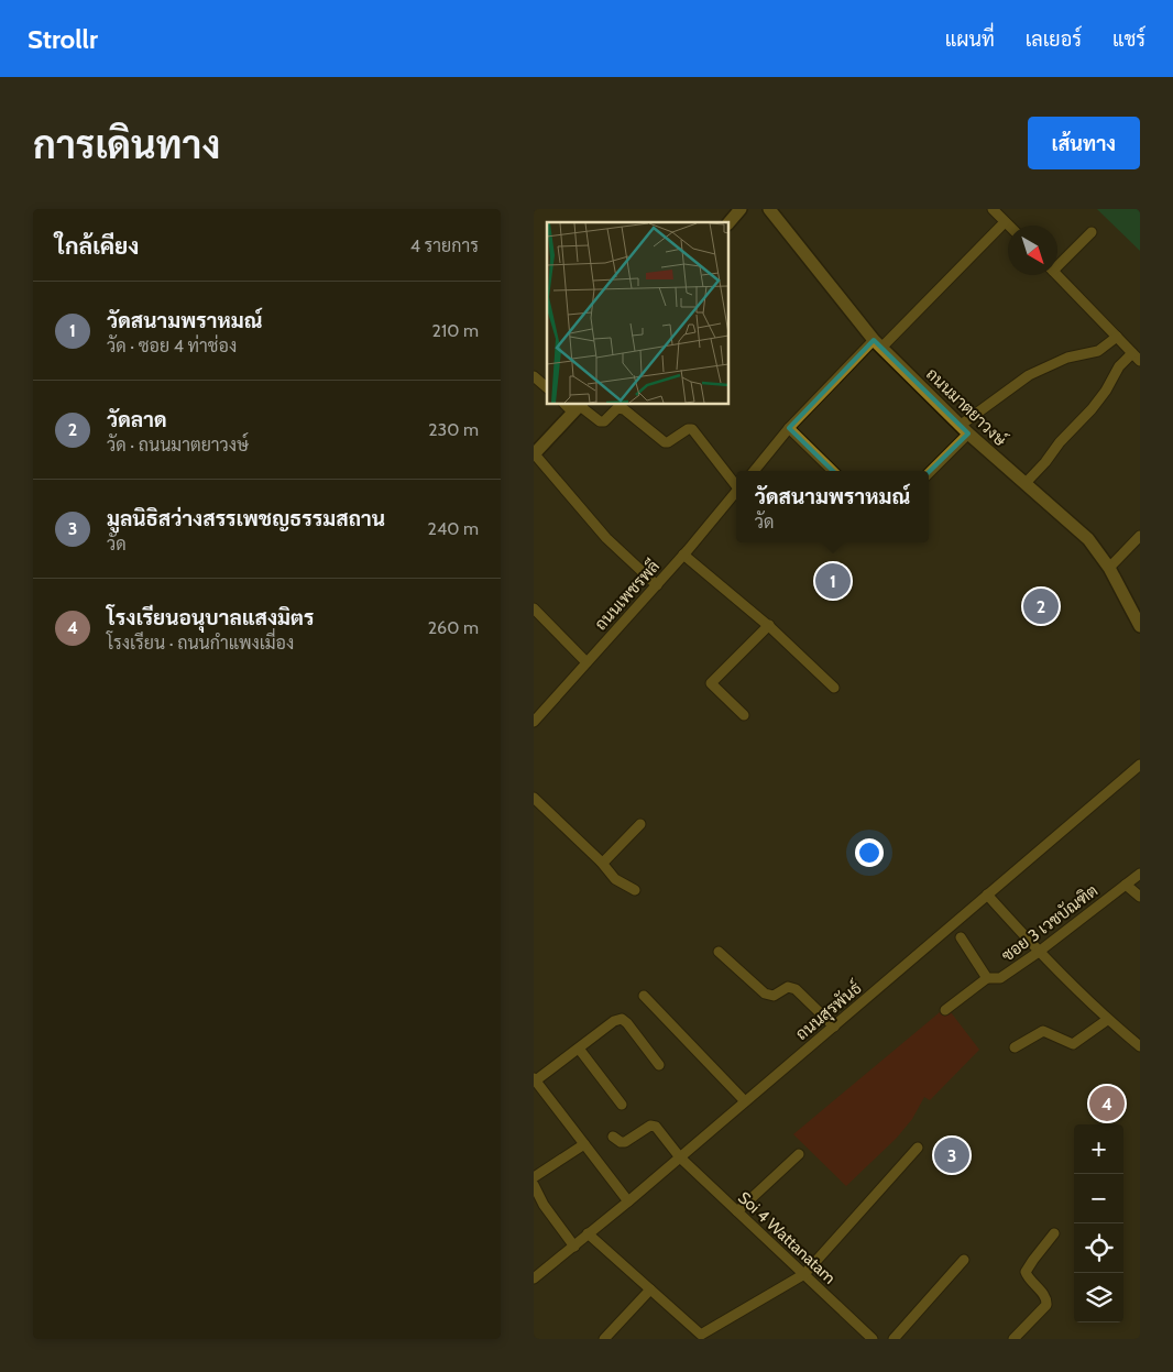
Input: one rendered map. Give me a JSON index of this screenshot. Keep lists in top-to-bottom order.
{
  "streets": {
    "street": [
      "ถนนมาตยาวงษ์",
      "ถนนเพชรพลี",
      "ซอย 3 เวชบัณฑิต",
      "ถนนสุรพันธ์",
      "Soi 4 Wattanatam"
    ]
  },
  "crossings": [
    ["ถนนสุรพันธ์", "Soi 4 Wattanatam"]
  ],
  "north": "bottom right",
  "page": {
    "header": "Strollr",
    "nav": ["แผนที่", "เลเยอร์", "แชร์"],
    "buttons": "เส้นทาง",
    "title": "การเดินทาง",
    "heading": ["ใกล้เคียง", "4 รายการ"],
    "list": [
      {
        "mark": "1",
        "name": "วัดสนามพราหมณ์",
        "note": "วัด · ซอย 4 ท่าช่อง",
        "value": "210 m"
      },
      {
        "mark": "2",
        "name": "วัดลาด",
        "note": "วัด · ถนนมาตยาวงษ์",
        "value": "230 m"
      },
      {
        "mark": "3",
        "name": "มูลนิธิสว่างสรรเพชญธรรมสถาน",
        "note": "วัด",
        "value": "240 m"
      },
      {
        "mark": "4",
        "name": "โรงเรียนอนุบาลแสงมิตร",
        "note": "โรงเรียน · ถนนกำแพงเมี่อง",
        "value": "260 m"
      }
    ],
    "popup": ["วัดสนามพราหมณ์", "วัด"],
    "pins": [
      "1",
      "2",
      "4",
      "3"
    ],
    "map_buttons": ["+", "−"]
  }
}
